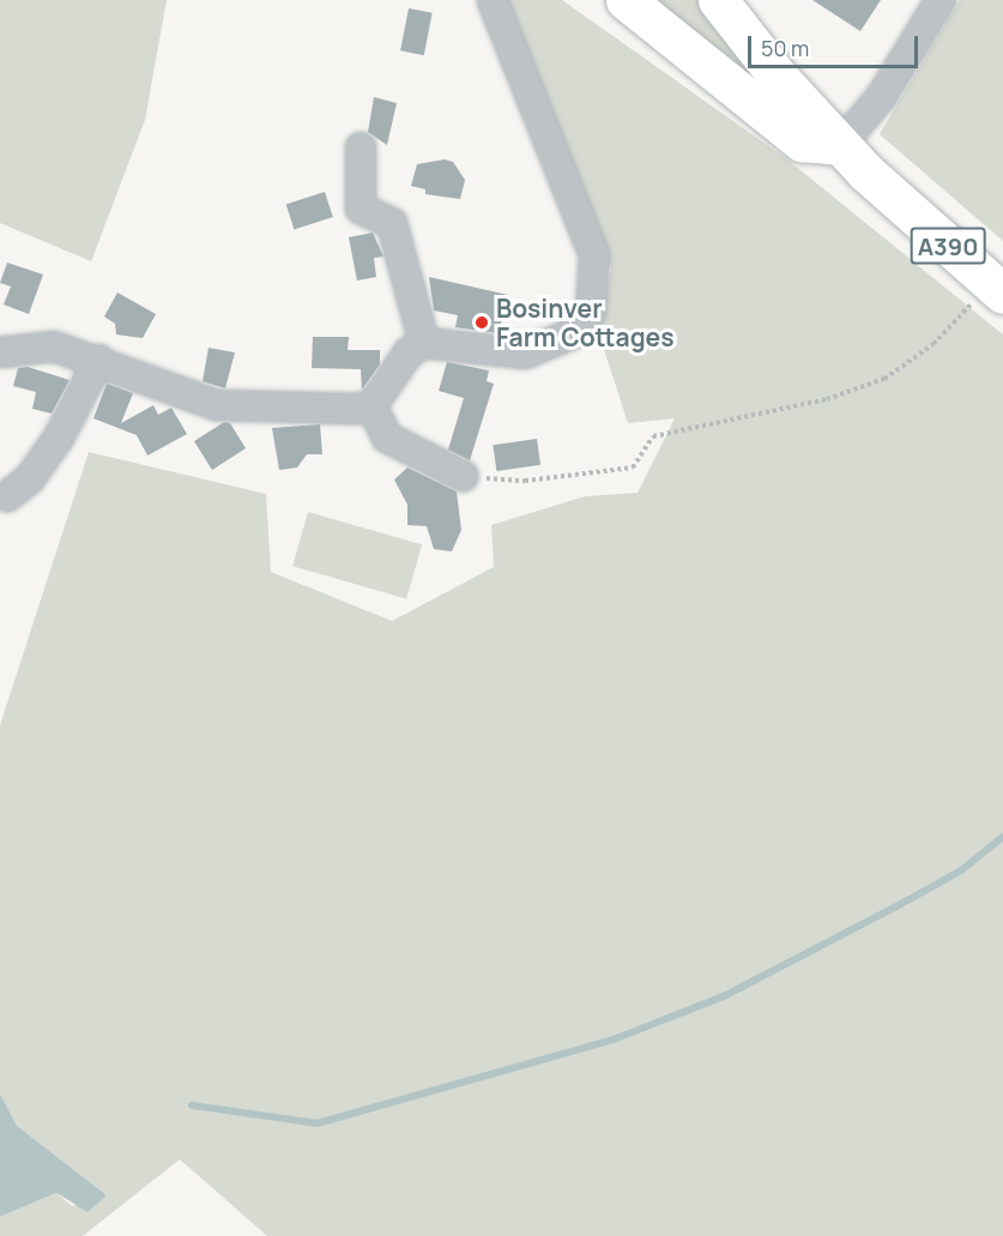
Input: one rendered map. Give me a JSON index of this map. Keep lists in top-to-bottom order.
{
  "streets": {
    "highway": ["A390"]
  },
  "places": ["Bosinver Farm Cottages"],
  "scale_bar": "50 m"
}
